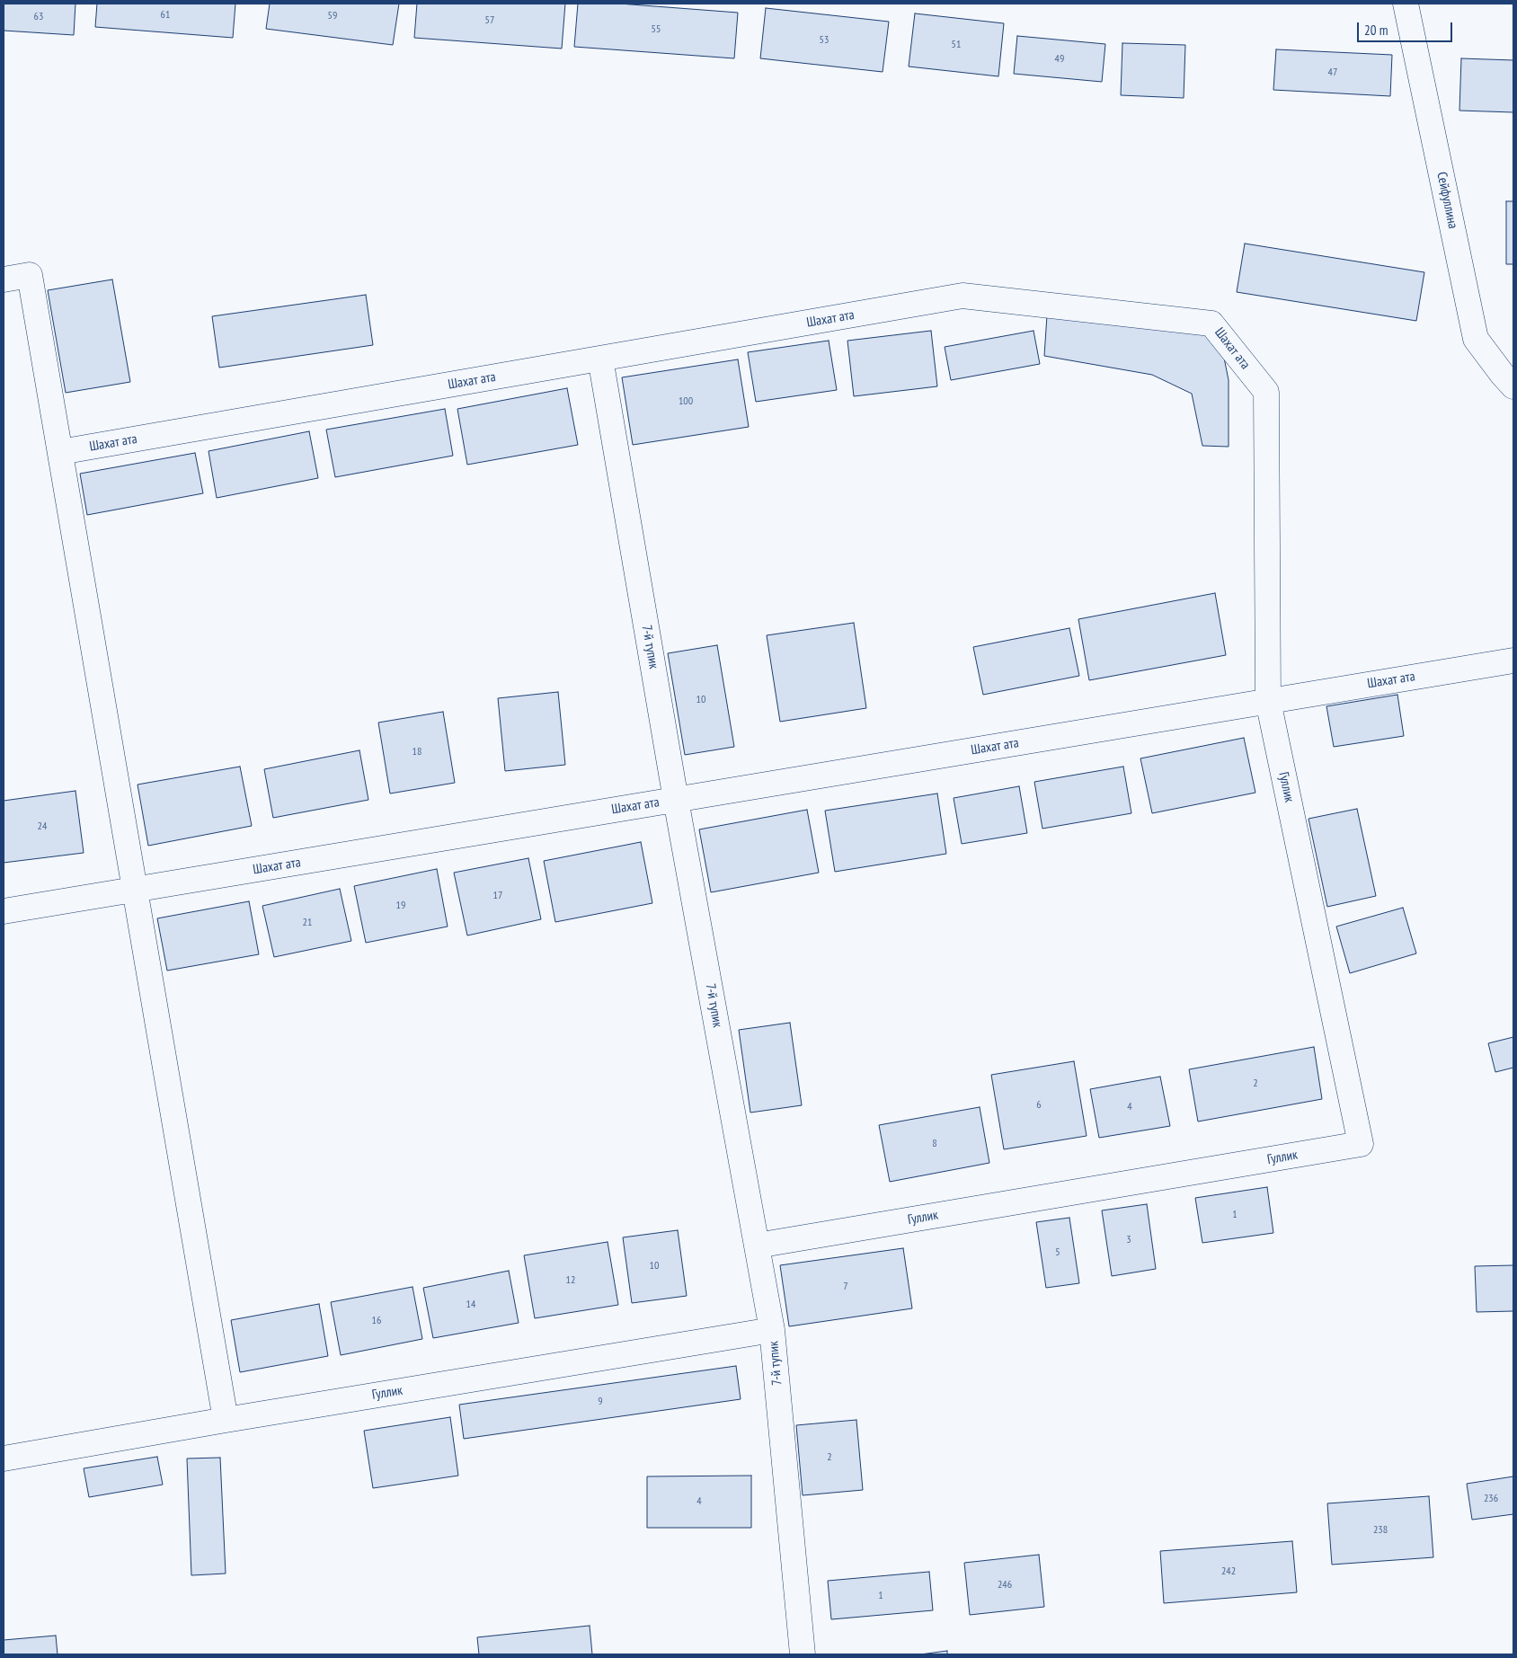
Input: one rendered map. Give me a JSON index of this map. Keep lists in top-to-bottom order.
{
  "streets": {
    "street": [
      "Сейфуллина",
      "Шахат ата",
      "7-й тупик",
      "Гуллик"
    ]
  },
  "crossings": [
    ["Шахат ата", "7-й тупик"],
    ["Шахат ата", "Гуллик"],
    ["7-й тупик", "Гуллик"]
  ],
  "house_numbers": [
    "61",
    "59",
    "63",
    "57",
    "55",
    "53",
    "51",
    "49",
    "47",
    "100",
    "10",
    "18",
    "24",
    "17",
    "19",
    "21",
    "2",
    "6",
    "4",
    "8",
    "1",
    "3",
    "5",
    "10",
    "12",
    "7",
    "14",
    "16",
    "9",
    "2",
    "236",
    "4",
    "238",
    "242",
    "246",
    "1"
  ],
  "scale_bar": "20 m"
}
